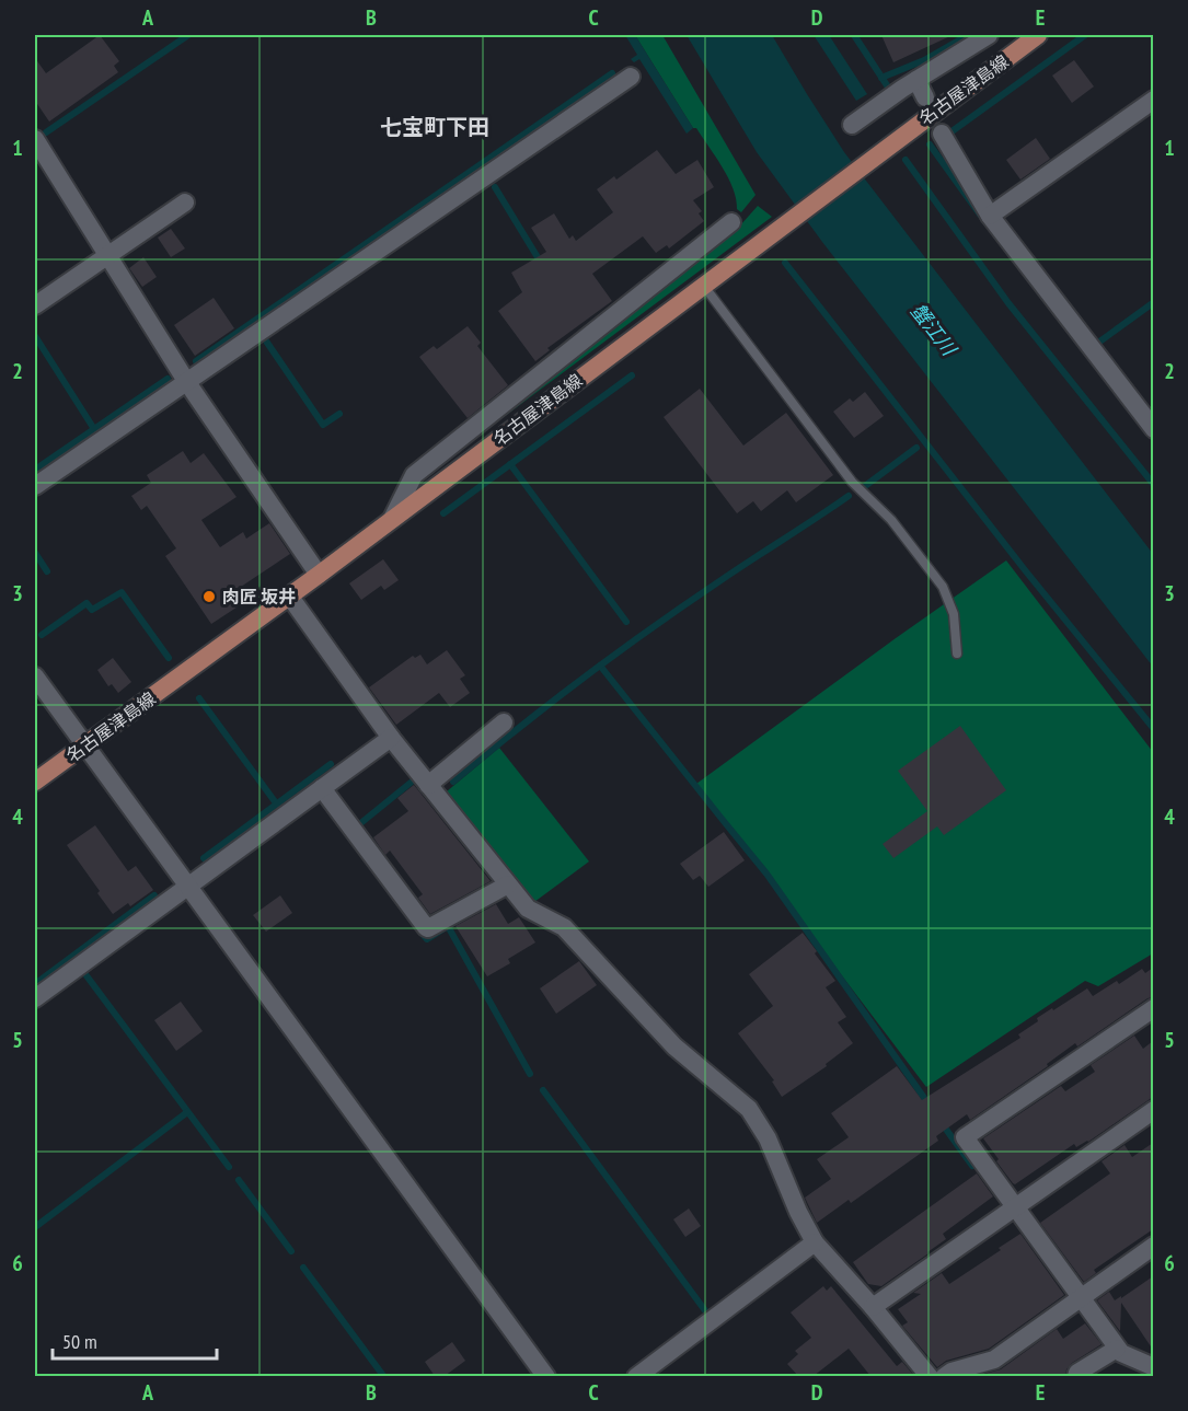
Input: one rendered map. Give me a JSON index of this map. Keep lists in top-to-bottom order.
{
  "streets": {
    "main road": ["名古屋津島線"]
  },
  "districts": ["七宝町下田"],
  "water": ["蟹江川"],
  "places": ["肉匠 坂井"],
  "scale_bar": "50 m",
  "grid": {
    "columns": [
      "A",
      "B",
      "C",
      "D",
      "E"
    ],
    "rows": [
      "1",
      "2",
      "3",
      "4",
      "5",
      "6"
    ]
  }
}
